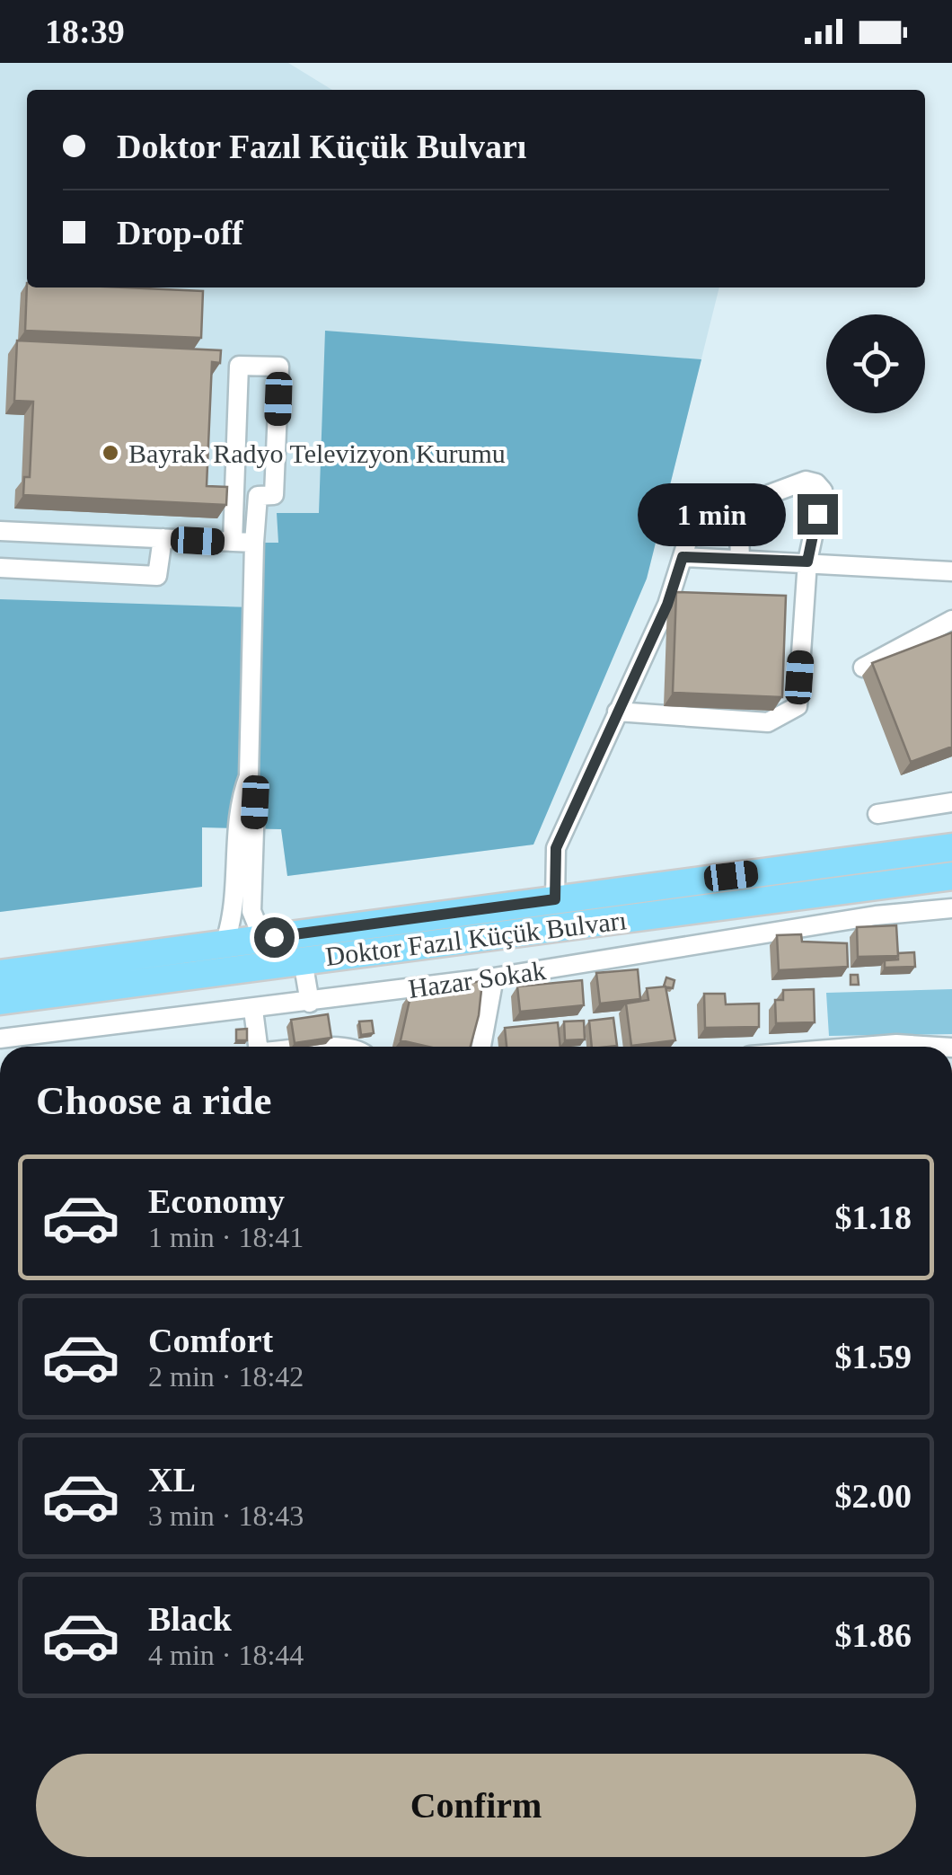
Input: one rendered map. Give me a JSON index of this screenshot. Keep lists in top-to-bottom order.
{
  "streets": {
    "highway": ["Doktor Fazıl Küçük Bulvarı"],
    "street": ["Hazar Sokak"]
  },
  "places": ["Bayrak Radyo Televizyon Kurumu"],
  "page": {
    "status": "18:39",
    "banner": ["Doktor Fazıl Küçük Bulvarı", "Drop-off"],
    "bubble": "1 min",
    "heading": "Choose a ride",
    "list": [
      {
        "name": "Economy",
        "note": "1 min · 18:41",
        "value": "$1.18"
      },
      {
        "name": "Comfort",
        "note": "2 min · 18:42",
        "value": "$1.59"
      },
      {
        "name": "XL",
        "note": "3 min · 18:43",
        "value": "$2.00"
      },
      {
        "name": "Black",
        "note": "4 min · 18:44",
        "value": "$1.86"
      }
    ],
    "buttons": "Confirm"
  }
}
